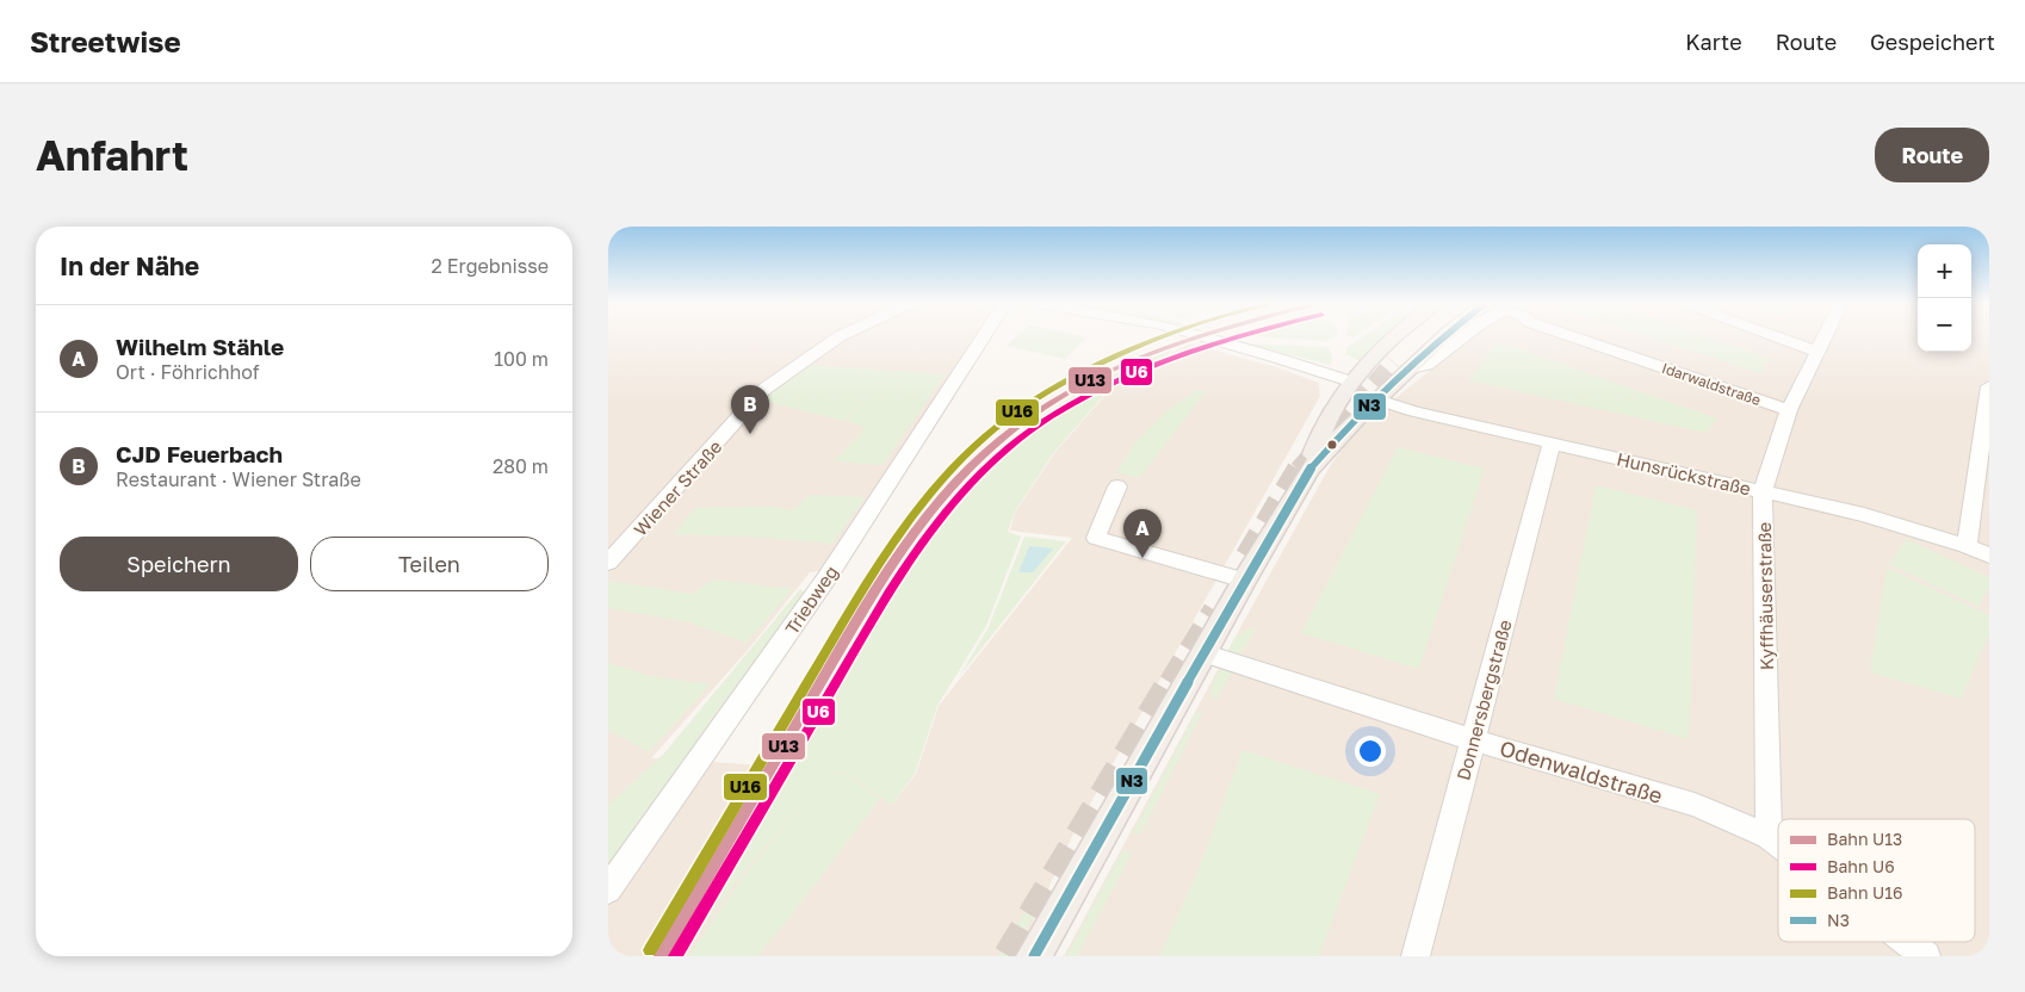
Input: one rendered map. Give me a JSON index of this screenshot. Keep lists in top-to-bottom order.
{
  "streets": {
    "street": [
      "Idarwaldstraße",
      "Hunsrückstraße",
      "Wiener Straße",
      "Kyffhäuserstraße",
      "Triebweg",
      "Donnersbergstraße",
      "Odenwaldstraße"
    ]
  },
  "crossings": [
    ["Idarwaldstraße", "Kyffhäuserstraße"],
    ["Hunsrückstraße", "Kyffhäuserstraße"],
    ["Hunsrückstraße", "Donnersbergstraße"],
    ["Kyffhäuserstraße", "Odenwaldstraße"],
    ["Donnersbergstraße", "Odenwaldstraße"]
  ],
  "lines": [
    "rail line U13",
    "rail line U6",
    "rail line U16",
    "transit line N3"
  ],
  "legend": [
    "Bahn U13",
    "Bahn U6",
    "Bahn U16",
    "N3"
  ],
  "page": {
    "header": "Streetwise",
    "nav": ["Karte", "Route", "Gespeichert"],
    "buttons": [
      "Route",
      ["Speichern", "Teilen"]
    ],
    "title": "Anfahrt",
    "heading": ["In der Nähe", "2 Ergebnisse"],
    "map_buttons": ["+", "−"],
    "list": [
      {
        "mark": "A",
        "name": "Wilhelm Stähle",
        "note": "Ort · Föhrichhof",
        "value": "100 m"
      },
      {
        "mark": "B",
        "name": "CJD Feuerbach",
        "note": "Restaurant · Wiener Straße",
        "value": "280 m"
      }
    ],
    "pins": ["B", "A"]
  }
}
